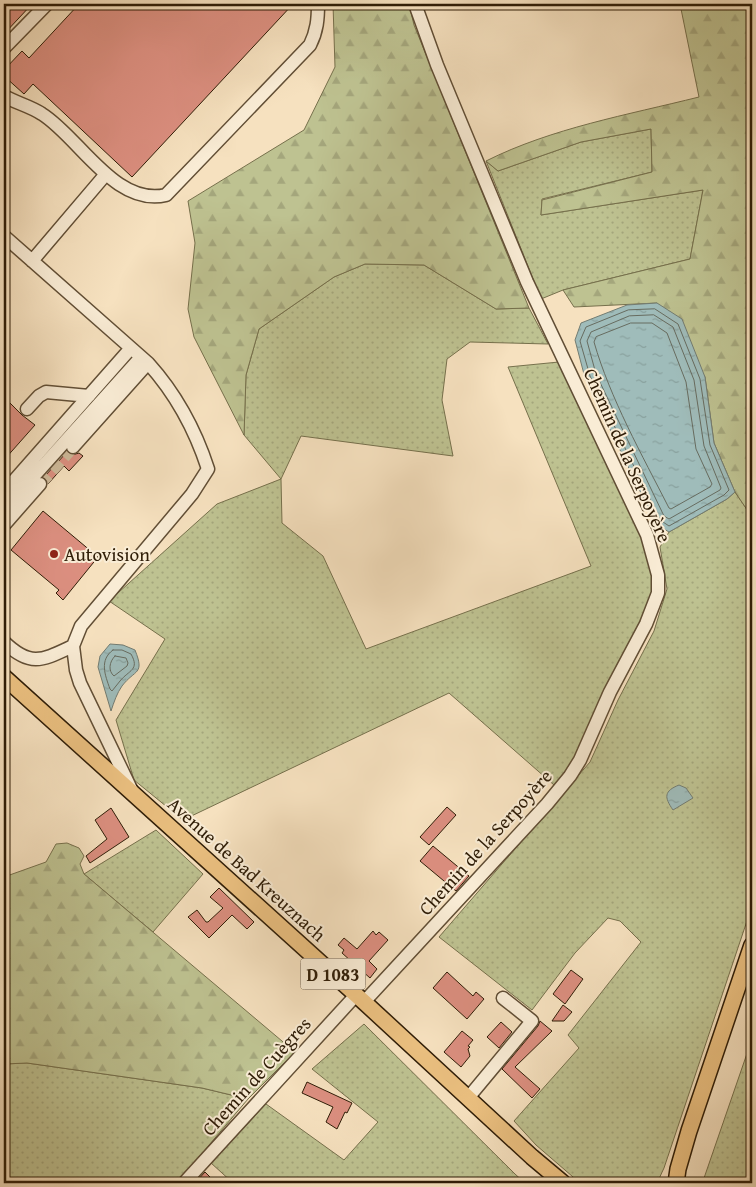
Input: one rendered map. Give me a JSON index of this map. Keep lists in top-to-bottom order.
{
  "streets": {
    "main road": ["Avenue de Bad Kreuznach", "D 1083"],
    "street": ["Chemin de la Serpoyère", "Chemin de Cuègres"]
  },
  "crossings": [
    ["Chemin de la Serpoyère", "Avenue de Bad Kreuznach"],
    ["Chemin de la Serpoyère", "Chemin de Cuègres"],
    ["Avenue de Bad Kreuznach", "D 1083"],
    ["Avenue de Bad Kreuznach", "Chemin de Cuègres"]
  ],
  "places": ["Autovision"]
}
